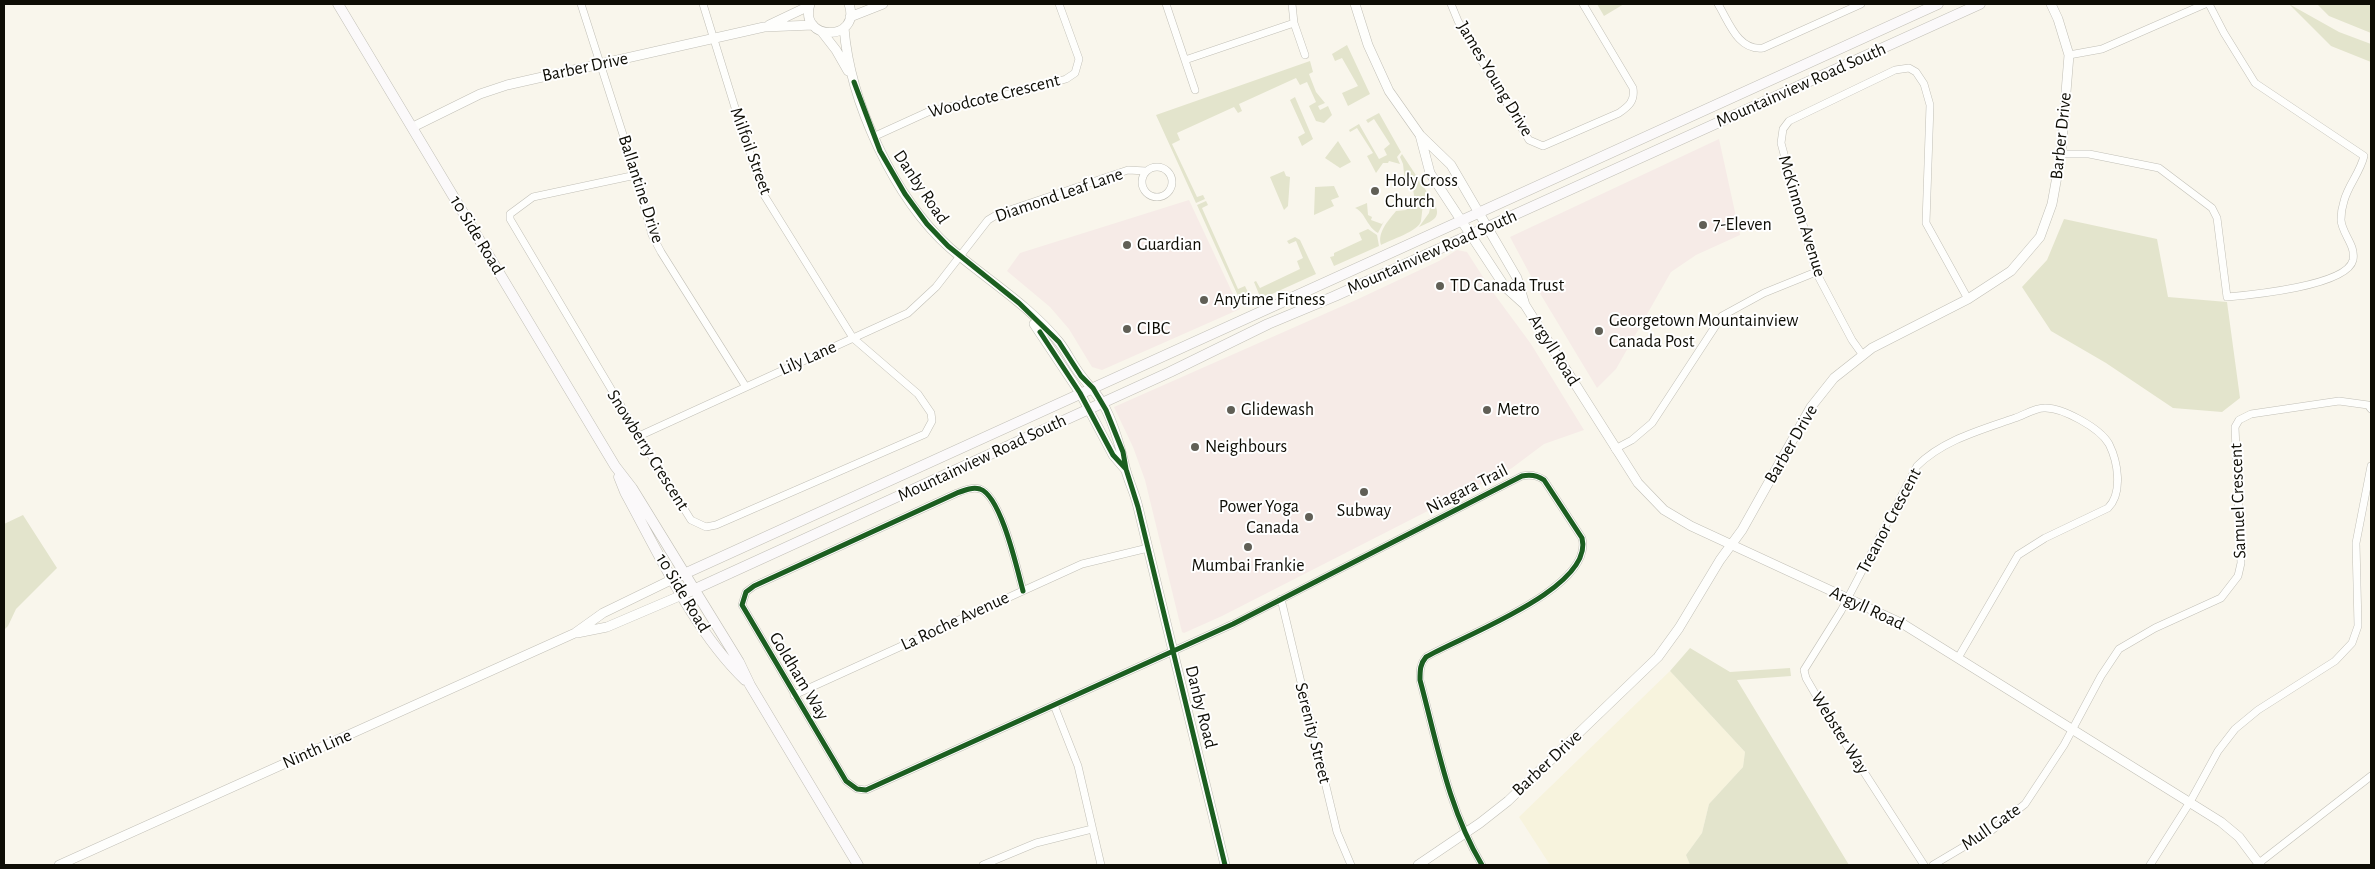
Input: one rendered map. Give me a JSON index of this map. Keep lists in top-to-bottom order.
{
  "streets": {
    "main road": ["Mountainview Road South", "10 Side Road", "Ninth Line"],
    "street": [
      "Barber Drive",
      "James Young Drive",
      "Woodcote Crescent",
      "Milfoil Street",
      "Danby Road",
      "Ballantine Drive",
      "Diamond Leaf Lane",
      "McKinnon Avenue",
      "Argyll Road",
      "Lily Lane",
      "Snowberry Crescent",
      "Niagara Trail",
      "Samuel Crescent",
      "Treanor Crescent",
      "La Roche Avenue",
      "Goldham Way",
      "Serenity Street",
      "Webster Way",
      "Mull Gate"
    ]
  },
  "crossings": [
    ["Barber Drive", "Milfoil Street"],
    ["Barber Drive", "Danby Road"],
    ["Barber Drive", "Ballantine Drive"],
    ["Barber Drive", "McKinnon Avenue"],
    ["Barber Drive", "10 Side Road"],
    ["Barber Drive", "Argyll Road"],
    ["Barber Drive", "Niagara Trail"],
    ["Mountainview Road South", "Danby Road"],
    ["Mountainview Road South", "10 Side Road"],
    ["Mountainview Road South", "Argyll Road"],
    ["Mountainview Road South", "Ninth Line"],
    ["Woodcote Crescent", "Danby Road"],
    ["Milfoil Street", "Lily Lane"],
    ["Milfoil Street", "Snowberry Crescent"],
    ["Danby Road", "Diamond Leaf Lane"],
    ["Danby Road", "Lily Lane"],
    ["Danby Road", "Niagara Trail"],
    ["Danby Road", "La Roche Avenue"],
    ["Danby Road", "Goldham Way"],
    ["Ballantine Drive", "Lily Lane"],
    ["Ballantine Drive", "Snowberry Crescent"],
    ["Diamond Leaf Lane", "Lily Lane"],
    ["10 Side Road", "Ninth Line"],
    ["Argyll Road", "Samuel Crescent"],
    ["Argyll Road", "Treanor Crescent"],
    ["Argyll Road", "Webster Way"],
    ["Argyll Road", "Mull Gate"],
    ["Lily Lane", "Snowberry Crescent"],
    ["Niagara Trail", "Goldham Way"],
    ["Niagara Trail", "Serenity Street"],
    ["Samuel Crescent", "Mull Gate"],
    ["Treanor Crescent", "Webster Way"],
    ["La Roche Avenue", "Goldham Way"]
  ],
  "places": [
    "Holy Cross Church",
    "7-Eleven",
    "Guardian",
    "TD Canada Trust",
    "Anytime Fitness",
    "CIBC",
    "Georgetown Mountainview Canada Post",
    "Glidewash",
    "Metro",
    "Neighbours",
    "Subway",
    "Power Yoga Canada",
    "Mumbai Frankie"
  ]
}
